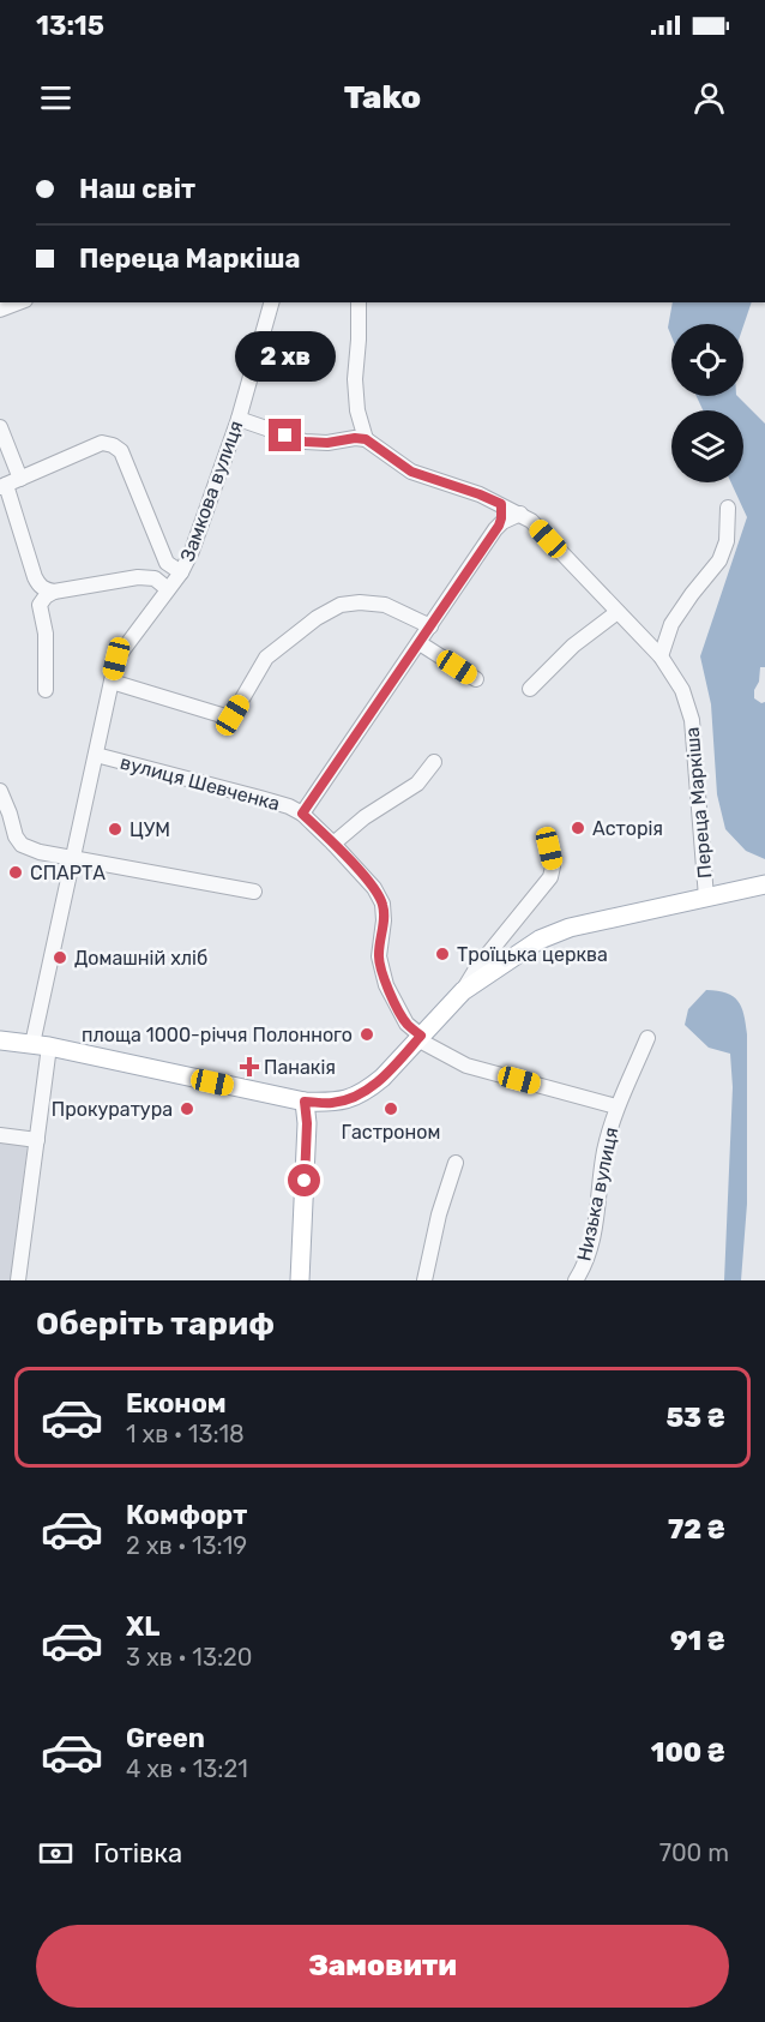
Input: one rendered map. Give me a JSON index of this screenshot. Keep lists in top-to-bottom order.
{
  "streets": {
    "street": [
      "Замкова вулиця",
      "вулиця Шевченка",
      "Переца Маркіша",
      "Низька вулиця"
    ]
  },
  "crossings": [
    ["Замкова вулиця", "вулиця Шевченка"],
    ["вулиця Шевченка", "Переца Маркіша"],
    ["вулиця Шевченка", "Низька вулиця"]
  ],
  "places": {
    "other": [
      "Асторія",
      "ЦУМ",
      "СПАРТА",
      "Троїцька церква",
      "Домашній хліб",
      "площа 1000-річчя Полонного",
      "Прокуратура",
      "Гастроном"
    ],
    "health": ["Панакія"]
  },
  "page": {
    "status": "13:15",
    "header": "Tako",
    "banner": ["Наш світ", "Переца Маркіша"],
    "bubble": "2 хв",
    "heading": "Оберіть тариф",
    "list": [
      {
        "name": "Економ",
        "note": "1 хв · 13:18",
        "value": "53 ₴"
      },
      {
        "name": "Комфорт",
        "note": "2 хв · 13:19",
        "value": "72 ₴"
      },
      {
        "name": "XL",
        "note": "3 хв · 13:20",
        "value": "91 ₴"
      },
      {
        "name": "Green",
        "note": "4 хв · 13:21",
        "value": "100 ₴"
      }
    ],
    "pay": ["Готівка", "700 m"],
    "buttons": "Замовити"
  }
}
